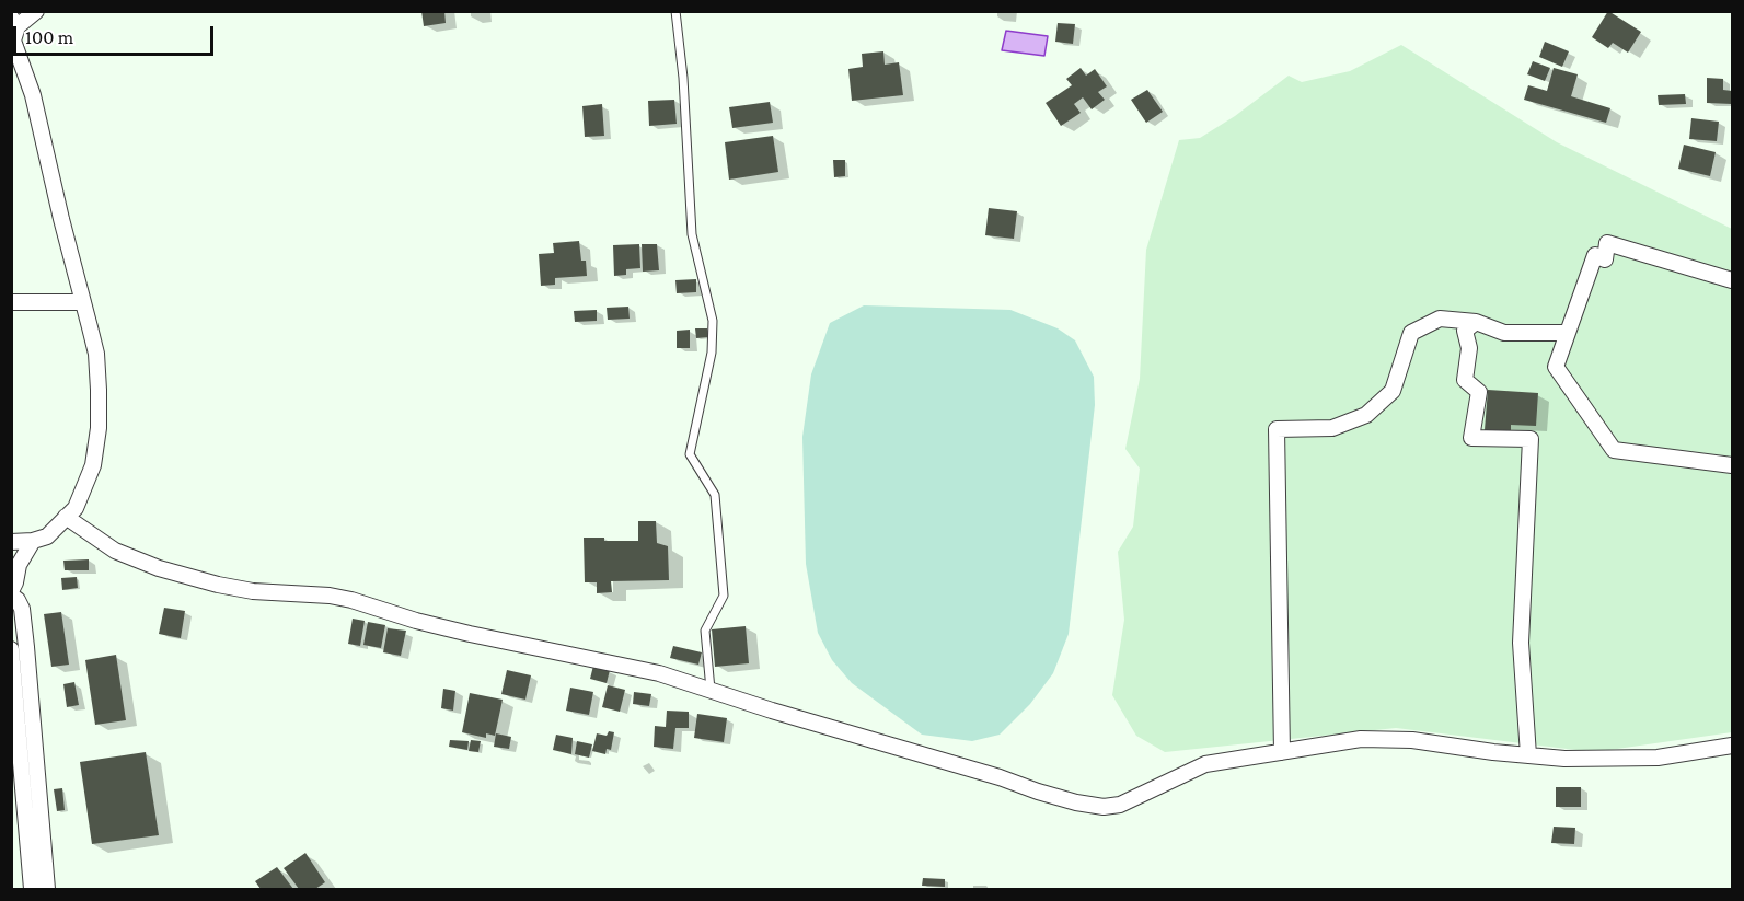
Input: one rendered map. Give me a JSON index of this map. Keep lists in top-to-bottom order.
{
  "scale_bar": "100 m"
}
